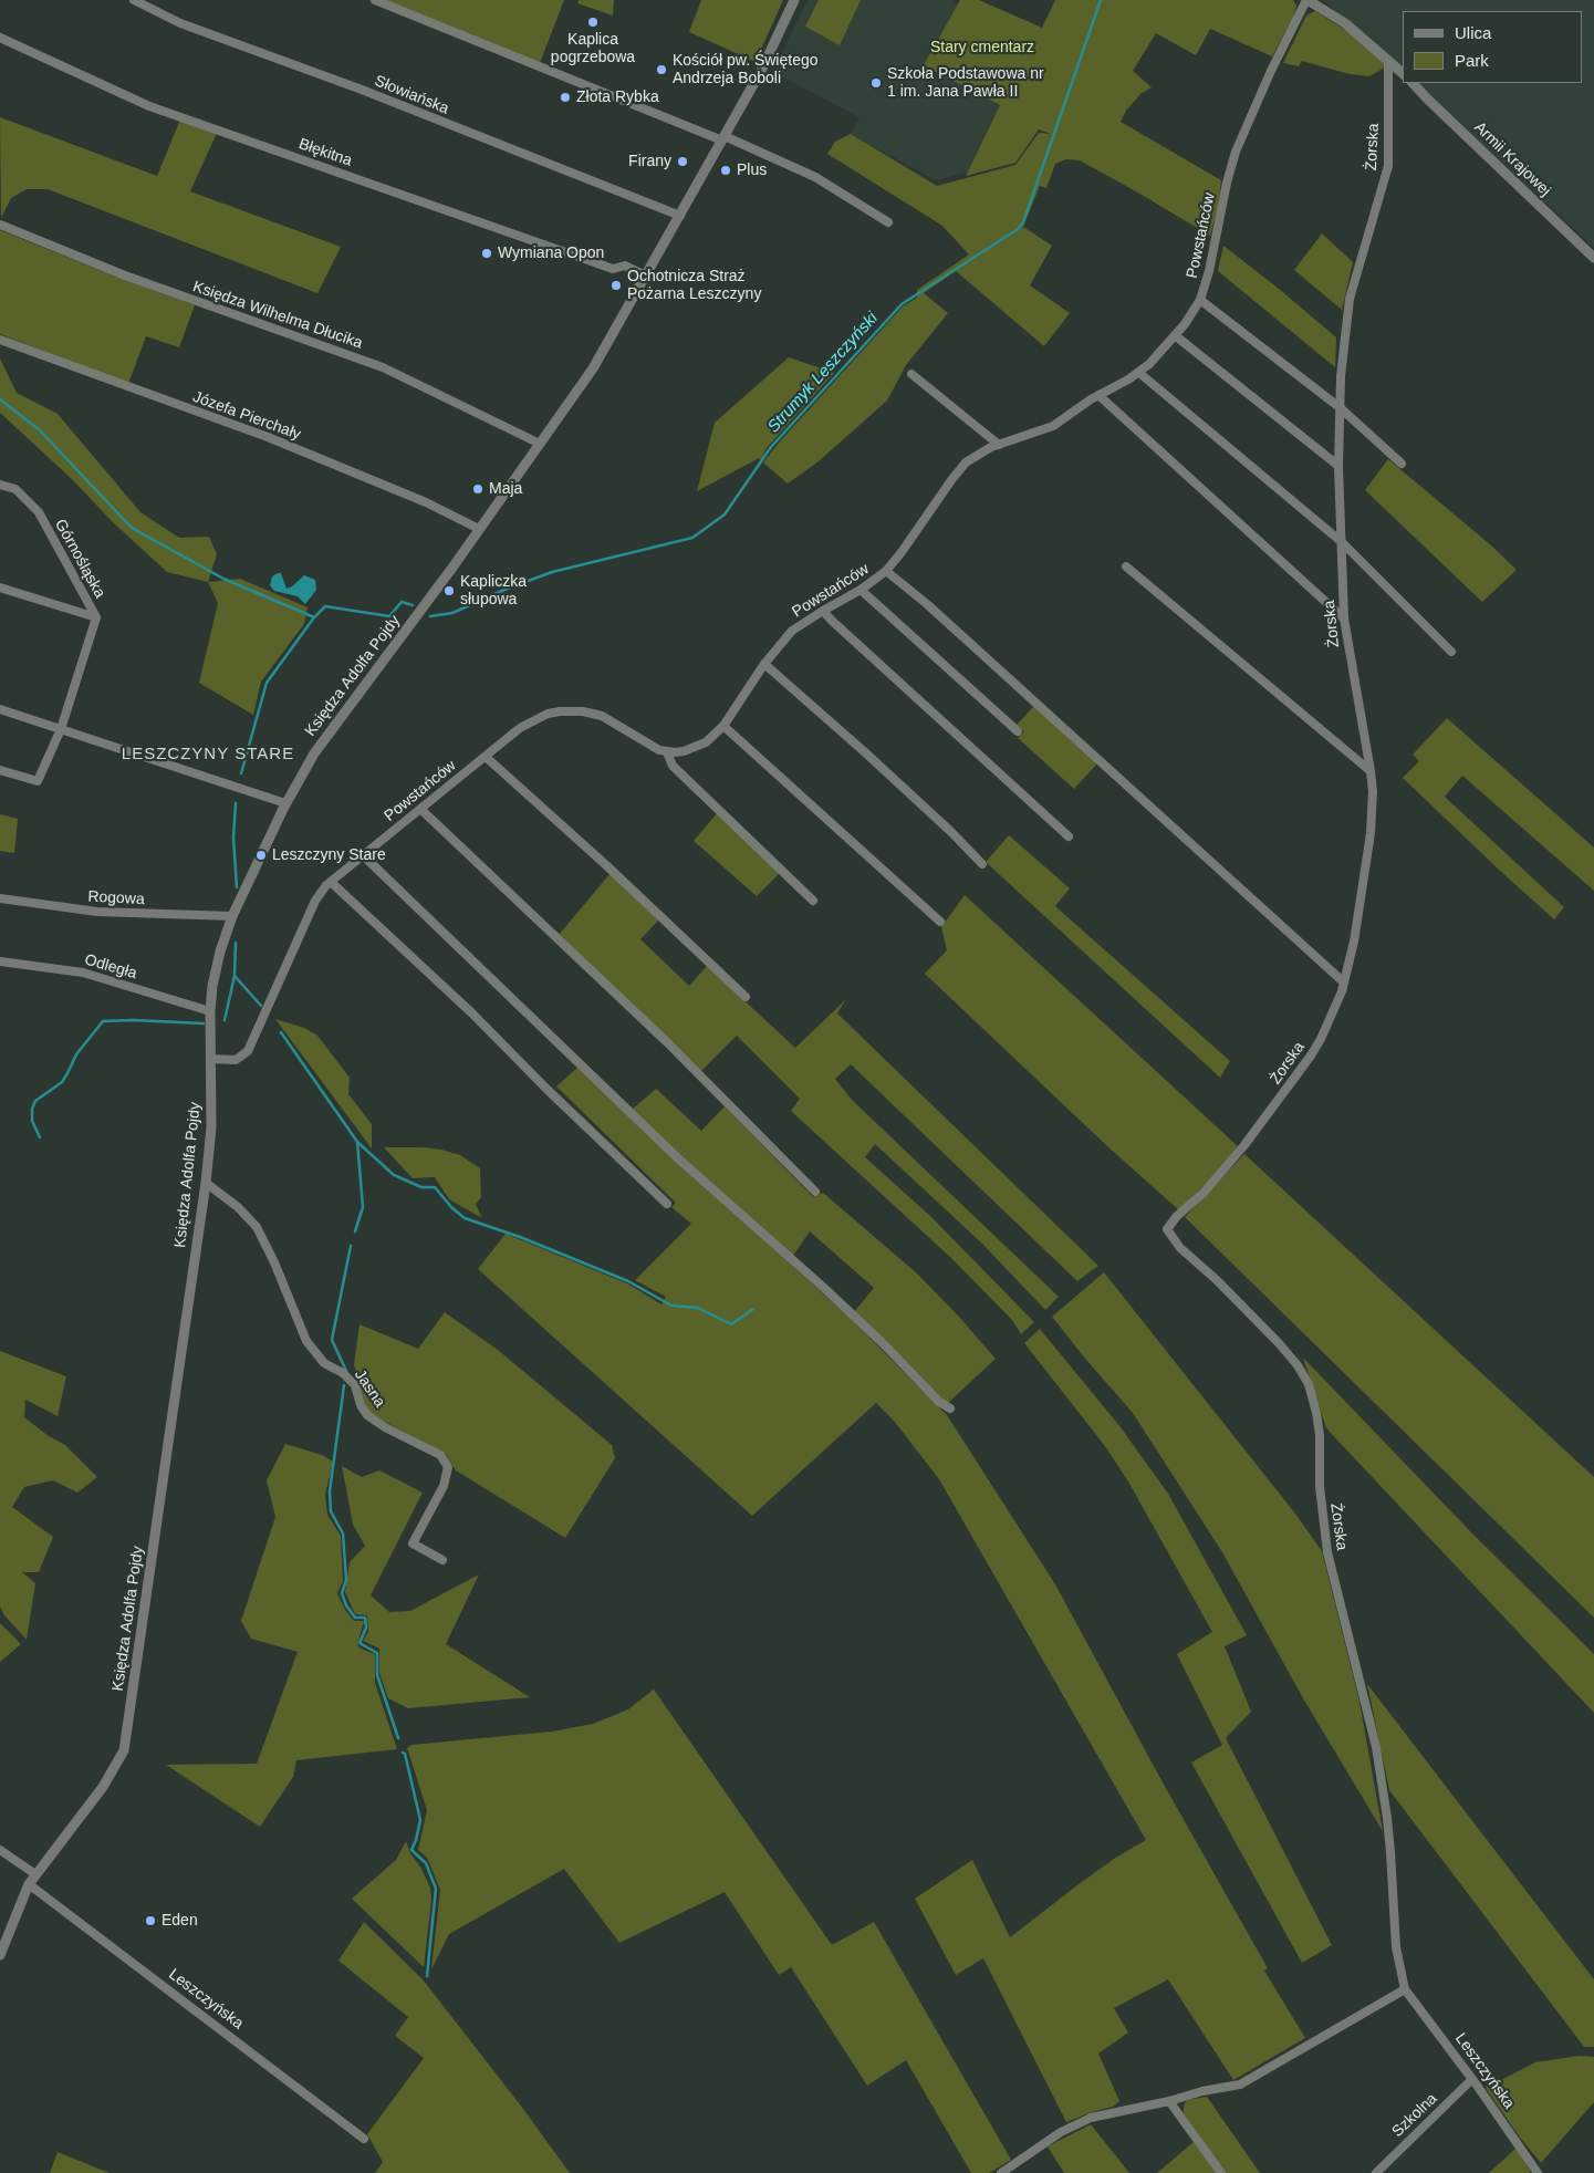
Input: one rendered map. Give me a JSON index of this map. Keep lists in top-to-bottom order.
{
  "streets": {
    "street": [
      "Słowiańska",
      "Żorska",
      "Błękitna",
      "Armii Krajowej",
      "Powstańców",
      "Księdza Wilhelma Dłucika",
      "Józefa Pierchały",
      "Górnośląska",
      "Księdza Adolfa Pojdy",
      "Rogowa",
      "Odległa",
      "Jasna",
      "Leszczyńska",
      "Szkolna"
    ]
  },
  "crossings": [
    ["Słowiańska", "Księdza Adolfa Pojdy"],
    ["Żorska", "Leszczyńska"],
    ["Błękitna", "Księdza Adolfa Pojdy"],
    ["Powstańców", "Księdza Adolfa Pojdy"],
    ["Księdza Wilhelma Dłucika", "Księdza Adolfa Pojdy"],
    ["Józefa Pierchały", "Księdza Adolfa Pojdy"],
    ["Księdza Adolfa Pojdy", "Rogowa"],
    ["Księdza Adolfa Pojdy", "Odległa"],
    ["Księdza Adolfa Pojdy", "Jasna"],
    ["Leszczyńska", "Szkolna"]
  ],
  "districts": ["LESZCZYNY STARE"],
  "water": ["Strumyk Leszczyński"],
  "parks": ["Stary cmentarz"],
  "places": [
    "Kaplica pogrzebowa",
    "Kościół pw. Świętego Andrzeja Boboli",
    "Szkoła Podstawowa nr 1 im. Jana Pawła II",
    "Złota Rybka",
    "Firany",
    "Plus",
    "Wymiana Opon",
    "Ochotnicza Straż Pożarna Leszczyny",
    "Maja",
    "Kapliczka słupowa",
    "Leszczyny Stare",
    "Eden"
  ],
  "legend": ["Ulica", "Park"]
}
